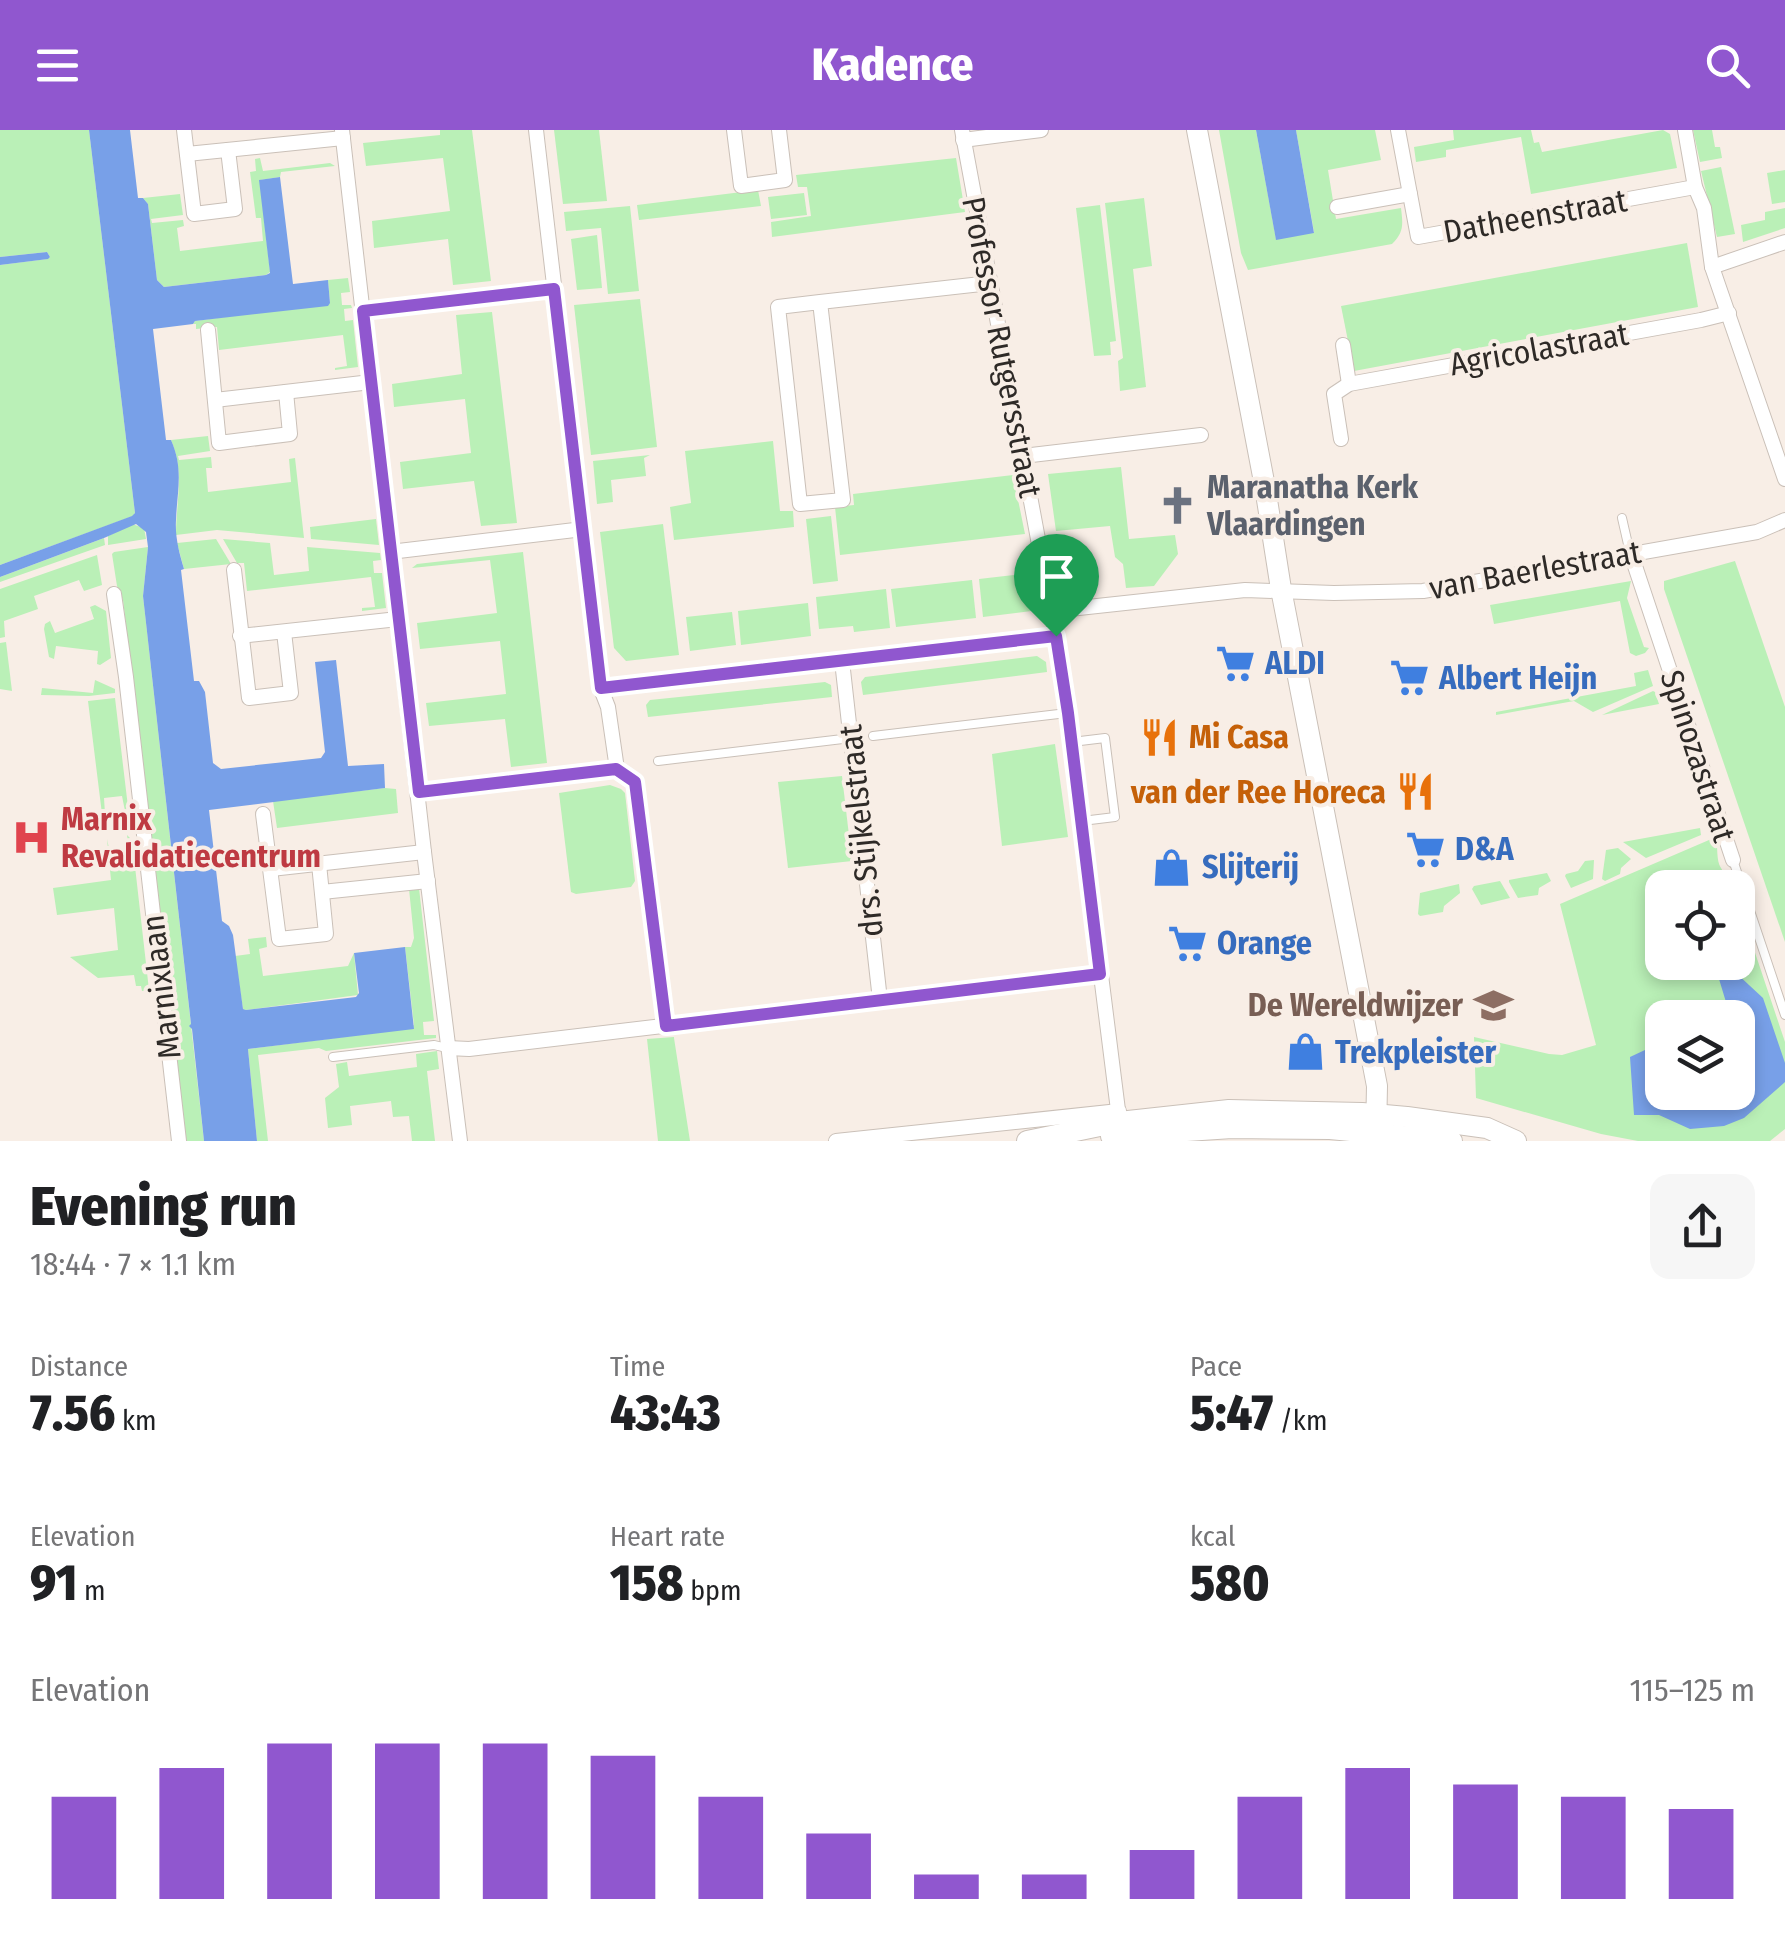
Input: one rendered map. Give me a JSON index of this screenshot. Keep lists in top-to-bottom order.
{
  "streets": {
    "street": [
      "Datheenstraat",
      "Professor Rutgersstraat",
      "Agricolastraat",
      "van Baerlestraat",
      "Spinozastraat",
      "drs. Stijkelstraat",
      "Marnixlaan"
    ]
  },
  "crossings": [
    ["Professor Rutgersstraat", "van Baerlestraat"],
    ["van Baerlestraat", "Spinozastraat"]
  ],
  "places": {
    "church": ["Maranatha Kerk Vlaardingen"],
    "supermarket": [
      "ALDI",
      "Albert Heijn",
      "D&A",
      "Orange"
    ],
    "restaurant": ["Mi Casa", "van der Ree Horeca"],
    "hospital": ["Marnix Revalidatiecentrum"],
    "shop": ["Slijterij", "Trekpleister"],
    "school or university": ["De Wereldwijzer"]
  },
  "page": {
    "header": "Kadence",
    "heading": ["Evening run", "18:44 · 7 × 1.1 km"],
    "stats": [
      ["Distance", "7.56 km"],
      ["Time", "43:43"],
      ["Pace", "5:47 /km"],
      ["Elevation", "91 m"],
      ["Heart rate", "158 bpm"],
      ["kcal", "580"]
    ],
    "chart": ["Elevation", "115–125 m"]
  }
}
